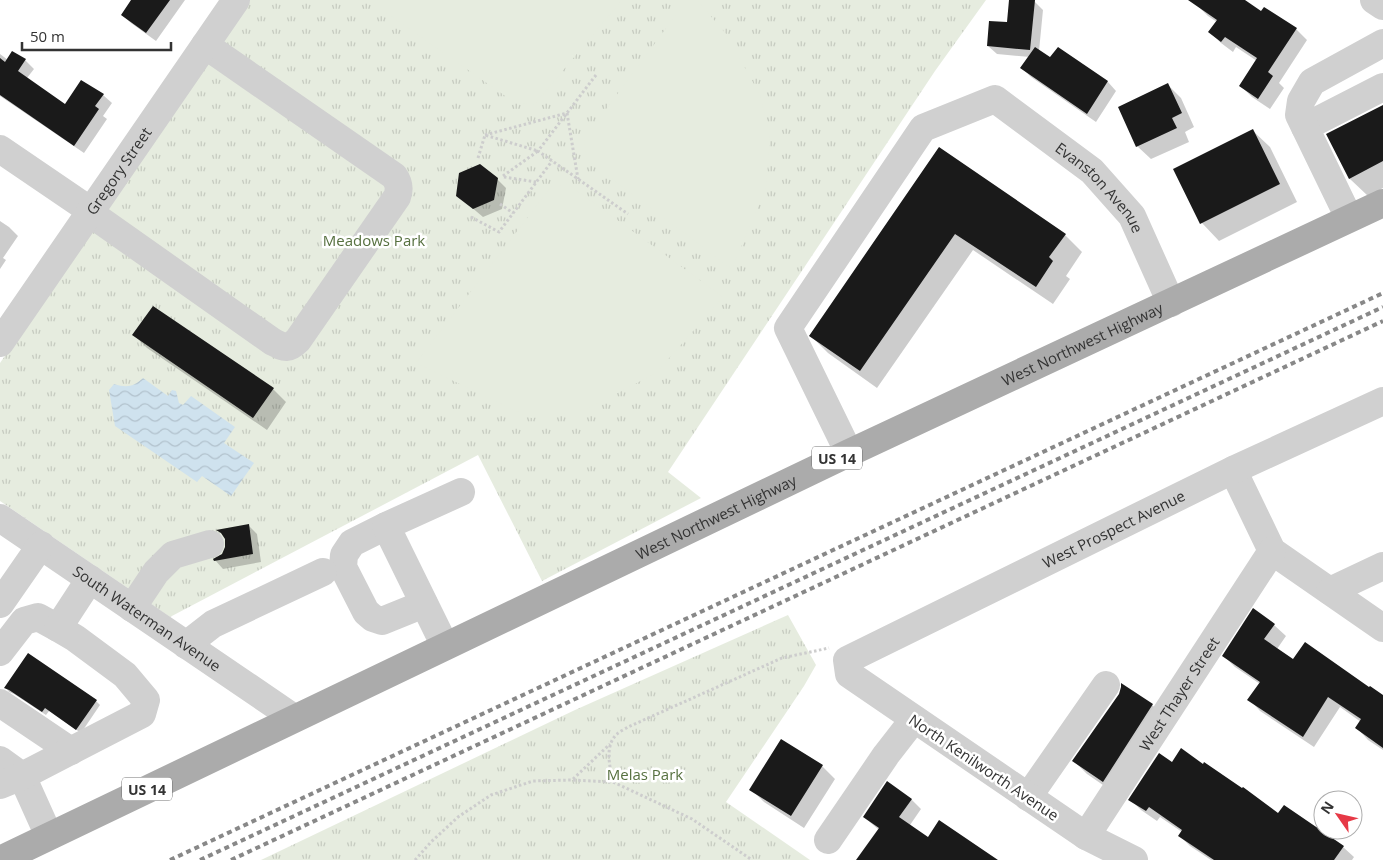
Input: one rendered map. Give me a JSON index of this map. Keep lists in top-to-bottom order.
{
  "streets": {
    "main road": ["West Northwest Highway", "US 14"],
    "street": [
      "Gregory Street",
      "Evanston Avenue",
      "West Prospect Avenue",
      "South Waterman Avenue",
      "West Thayer Street",
      "North Kenilworth Avenue"
    ]
  },
  "crossings": [
    ["Evanston Avenue", "West Northwest Highway"],
    ["West Northwest Highway", "US 14"],
    ["West Northwest Highway", "South Waterman Avenue"],
    ["US 14", "South Waterman Avenue"],
    ["West Prospect Avenue", "North Kenilworth Avenue"],
    ["West Thayer Street", "North Kenilworth Avenue"]
  ],
  "parks": ["Meadows Park", "Melas Park"],
  "scale_bar": "50 m",
  "north": "top left"
}
